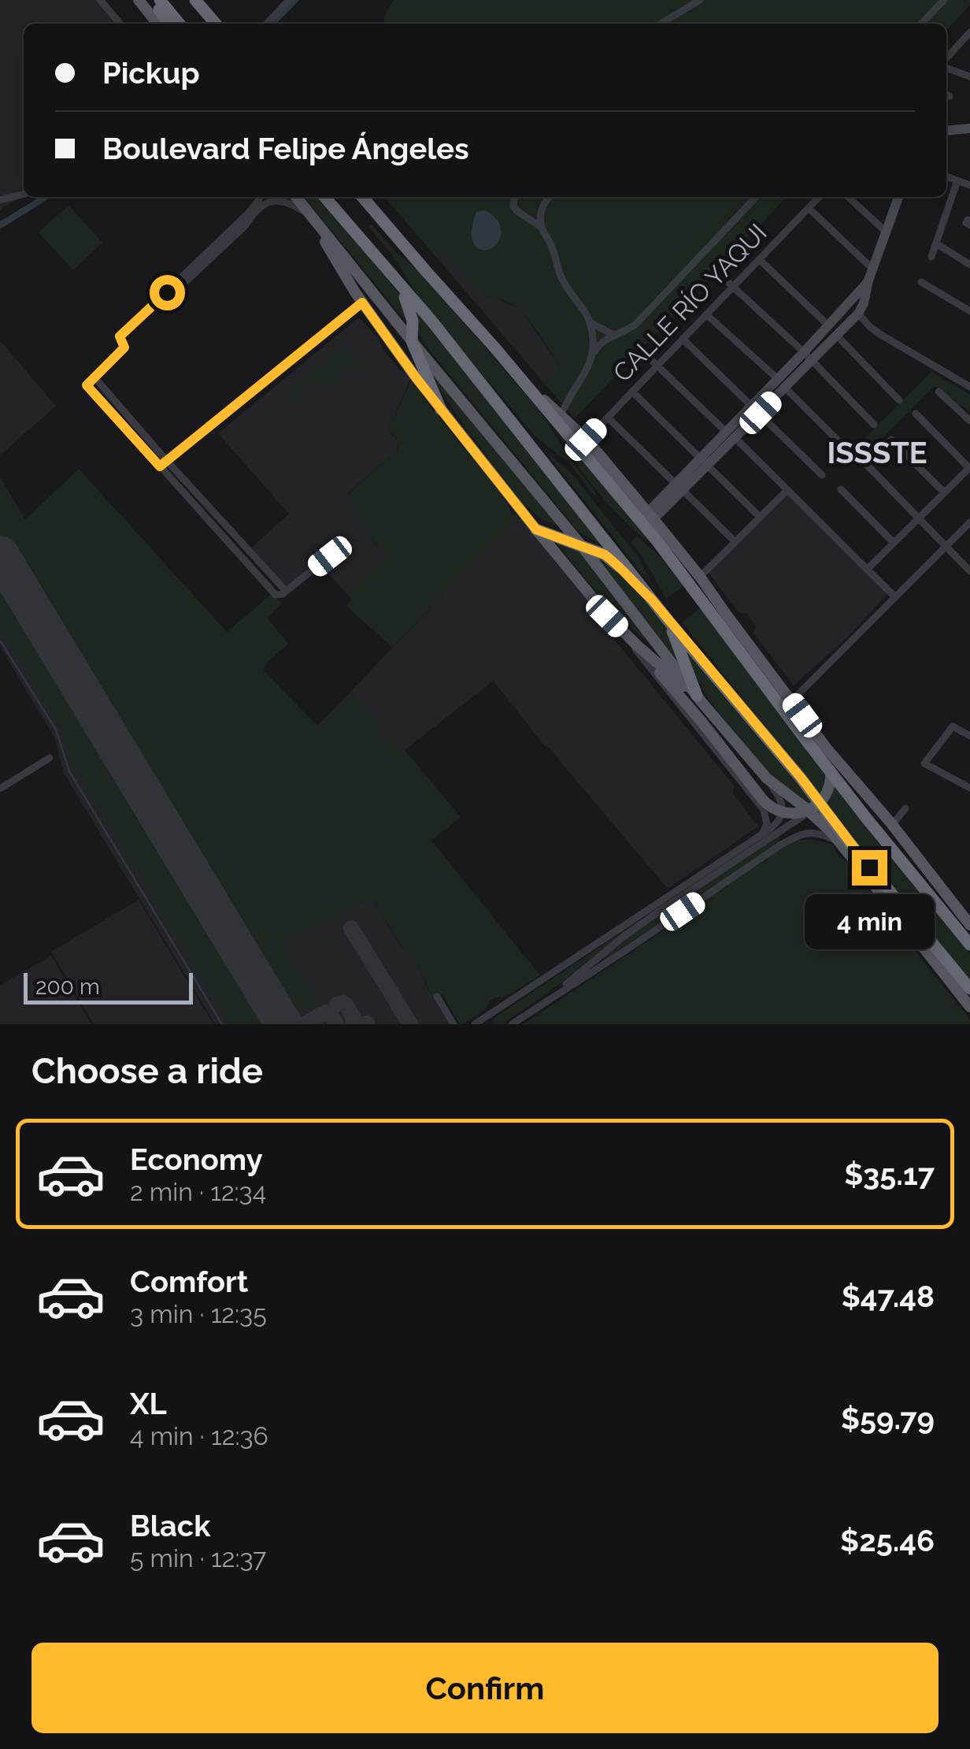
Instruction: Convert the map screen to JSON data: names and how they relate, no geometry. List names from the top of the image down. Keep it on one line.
{"streets":{"street":["CALLE RÍO YAQUI"]},"districts":["ISSSTE"],"scale_bar":"200 m","page":{"banner":["Pickup","Boulevard Felipe Ángeles"],"bubble":"4 min","scale":"200 m","heading":"Choose a ride","list":[{"name":"Economy","note":"2 min · 12:34","value":"$35.17"},{"name":"Comfort","note":"3 min · 12:35","value":"$47.48"},{"name":"XL","note":"4 min · 12:36","value":"$59.79"},{"name":"Black","note":"5 min · 12:37","value":"$25.46"}],"buttons":"Confirm"}}
